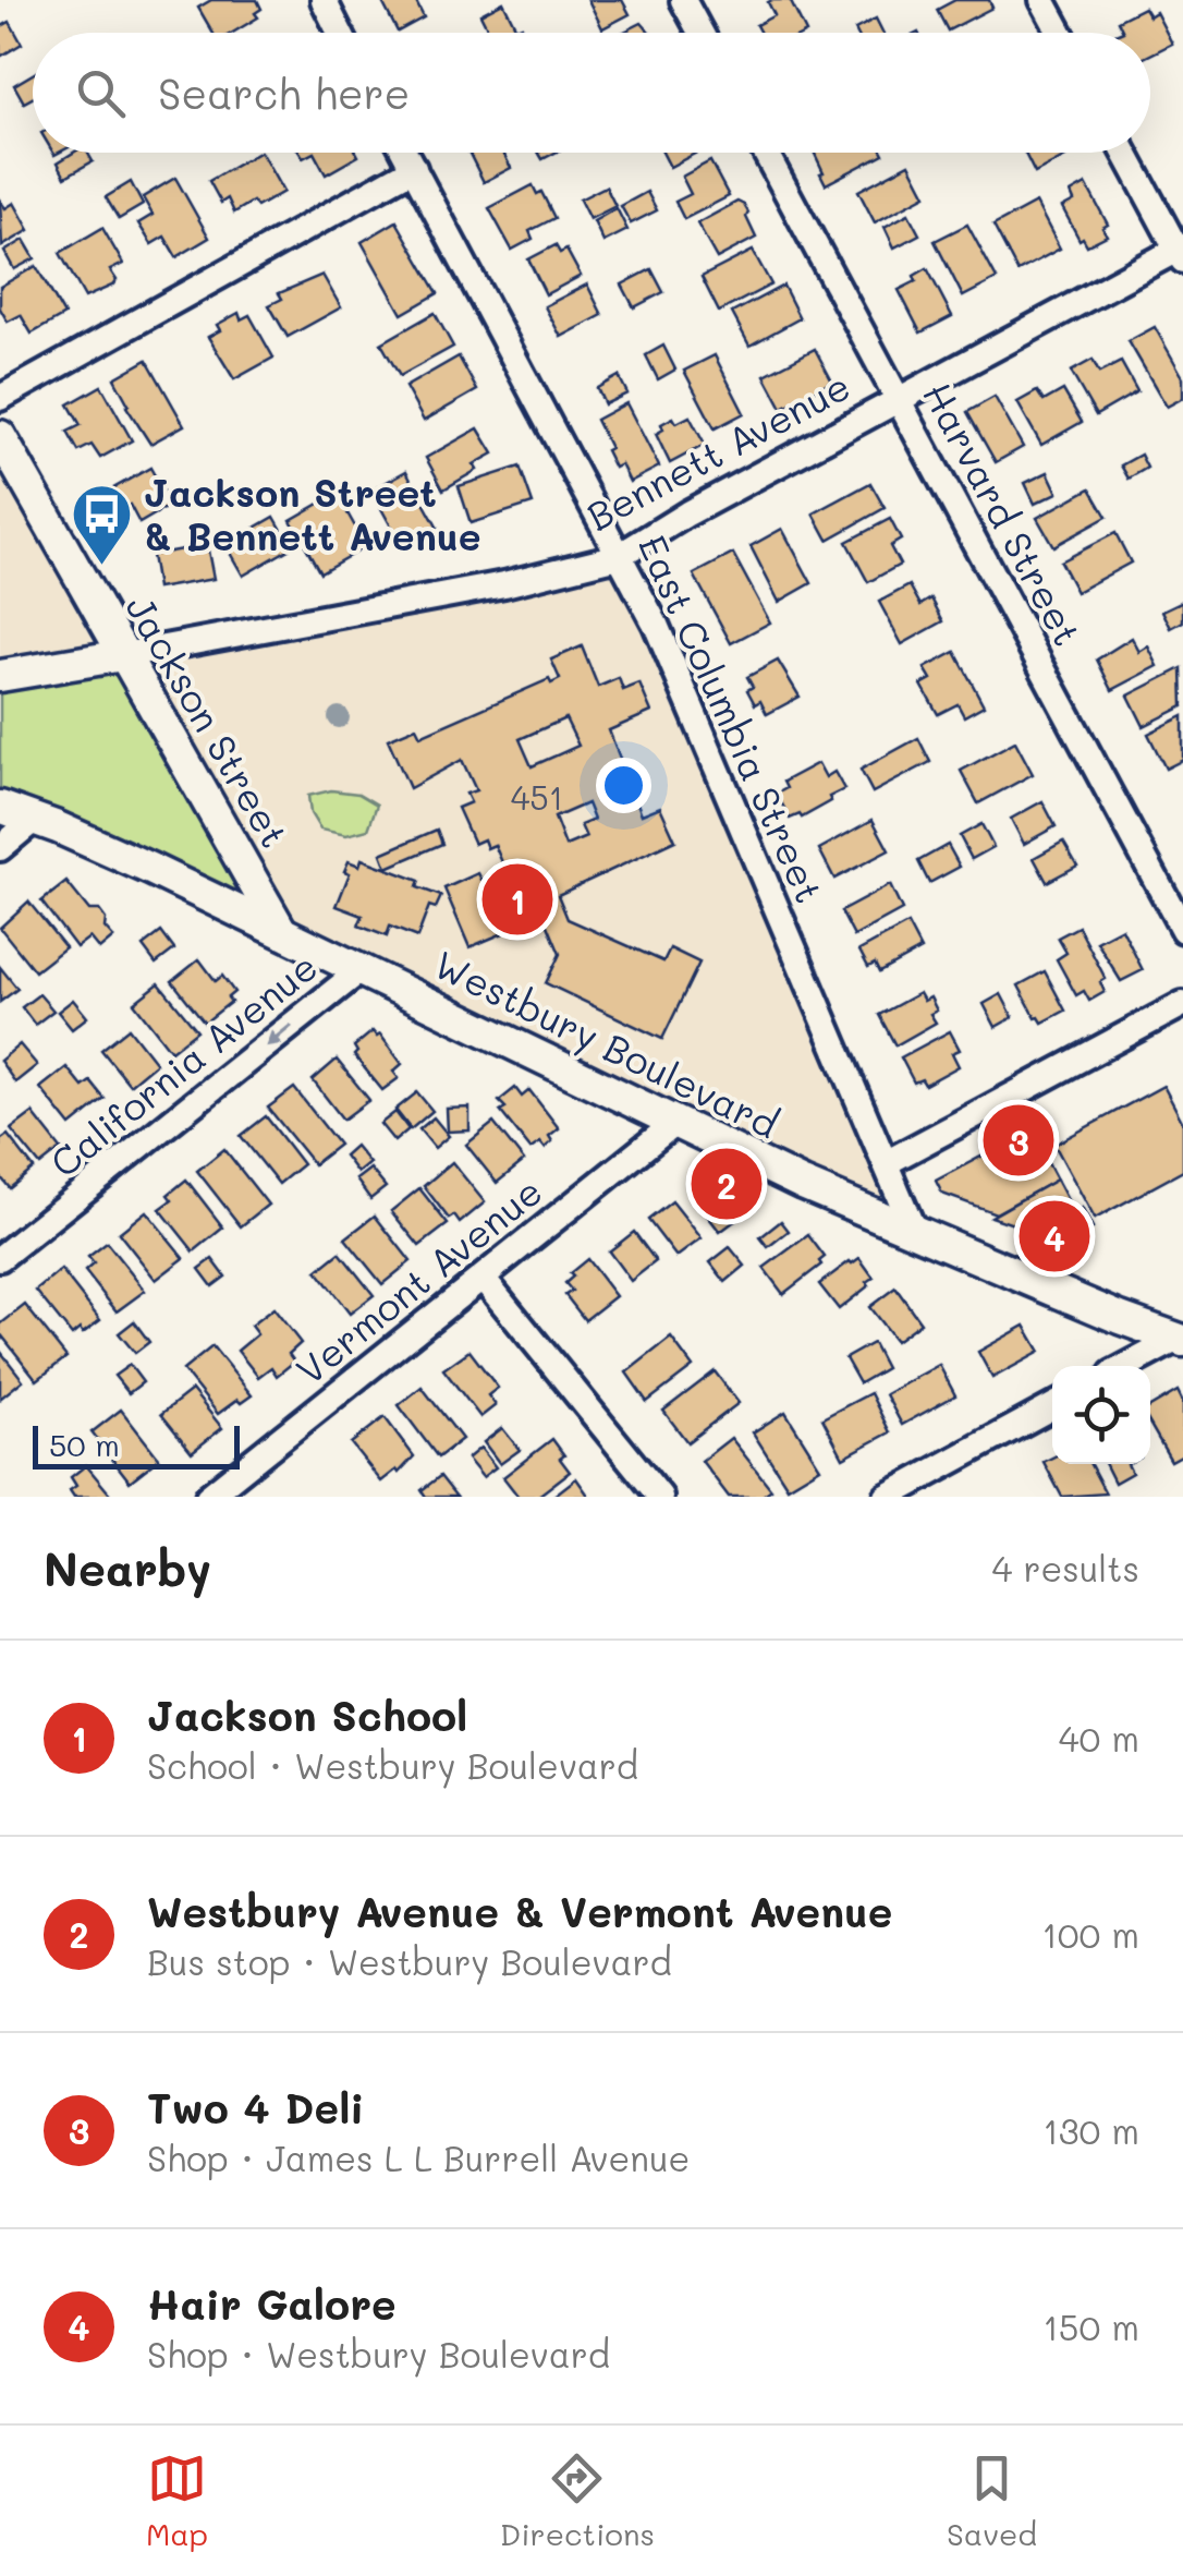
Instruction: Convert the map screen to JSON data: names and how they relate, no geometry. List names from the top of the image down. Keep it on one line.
{"streets":{"street":["Bennett Avenue","Harvard Street","East Columbia Street","Jackson Street","Westbury Boulevard","California Avenue","Vermont Avenue"]},"crossings":[["Bennett Avenue","Harvard Street"],["Bennett Avenue","East Columbia Street"],["Bennett Avenue","Jackson Street"],["East Columbia Street","Westbury Boulevard"],["Jackson Street","Westbury Boulevard"],["Westbury Boulevard","California Avenue"],["Westbury Boulevard","Vermont Avenue"]],"one_way":["California Avenue"],"places":{"bus stop":["Jackson Street & Bennett Avenue"]},"house_numbers":["451"],"scale_bar":"50 m","page":{"search":"Search here","pins":["1","3","2","4"],"scale":"50 m","heading":["Nearby","4 results"],"list":[{"mark":"1","name":"Jackson School","note":"School · Westbury Boulevard","value":"40 m"},{"mark":"2","name":"Westbury Avenue & Vermont Avenue","note":"Bus stop · Westbury Boulevard","value":"100 m"},{"mark":"3","name":"Two 4 Deli","note":"Shop · James L L Burrell Avenue","value":"130 m"},{"mark":"4","name":"Hair Galore","note":"Shop · Westbury Boulevard","value":"150 m"}],"nav":["Map","Directions","Saved"]}}
